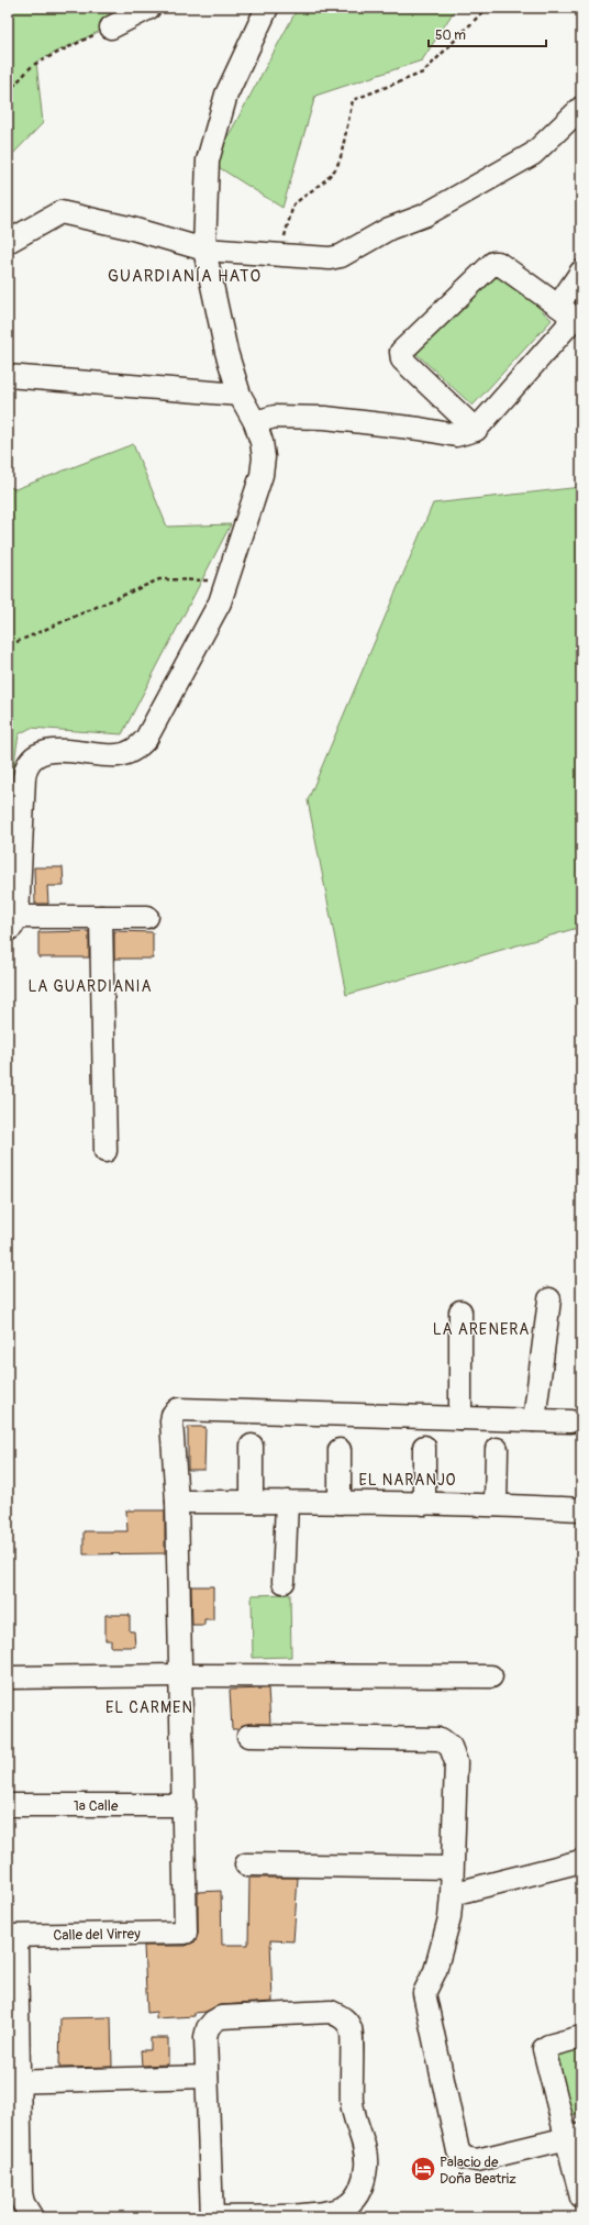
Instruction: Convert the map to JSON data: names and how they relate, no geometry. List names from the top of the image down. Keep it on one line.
{"streets":{"street":["1a Calle","Calle del Virrey"]},"crossings":[["1a Calle","Calle del Virrey"]],"districts":["GUARDIANÍA HATO","LA GUARDIANIA","LA ARENERA","EL NARANJO","EL CARMEN"],"places":{"hotel":["Palacio de Doña Beatriz"]},"scale_bar":"50 m"}
